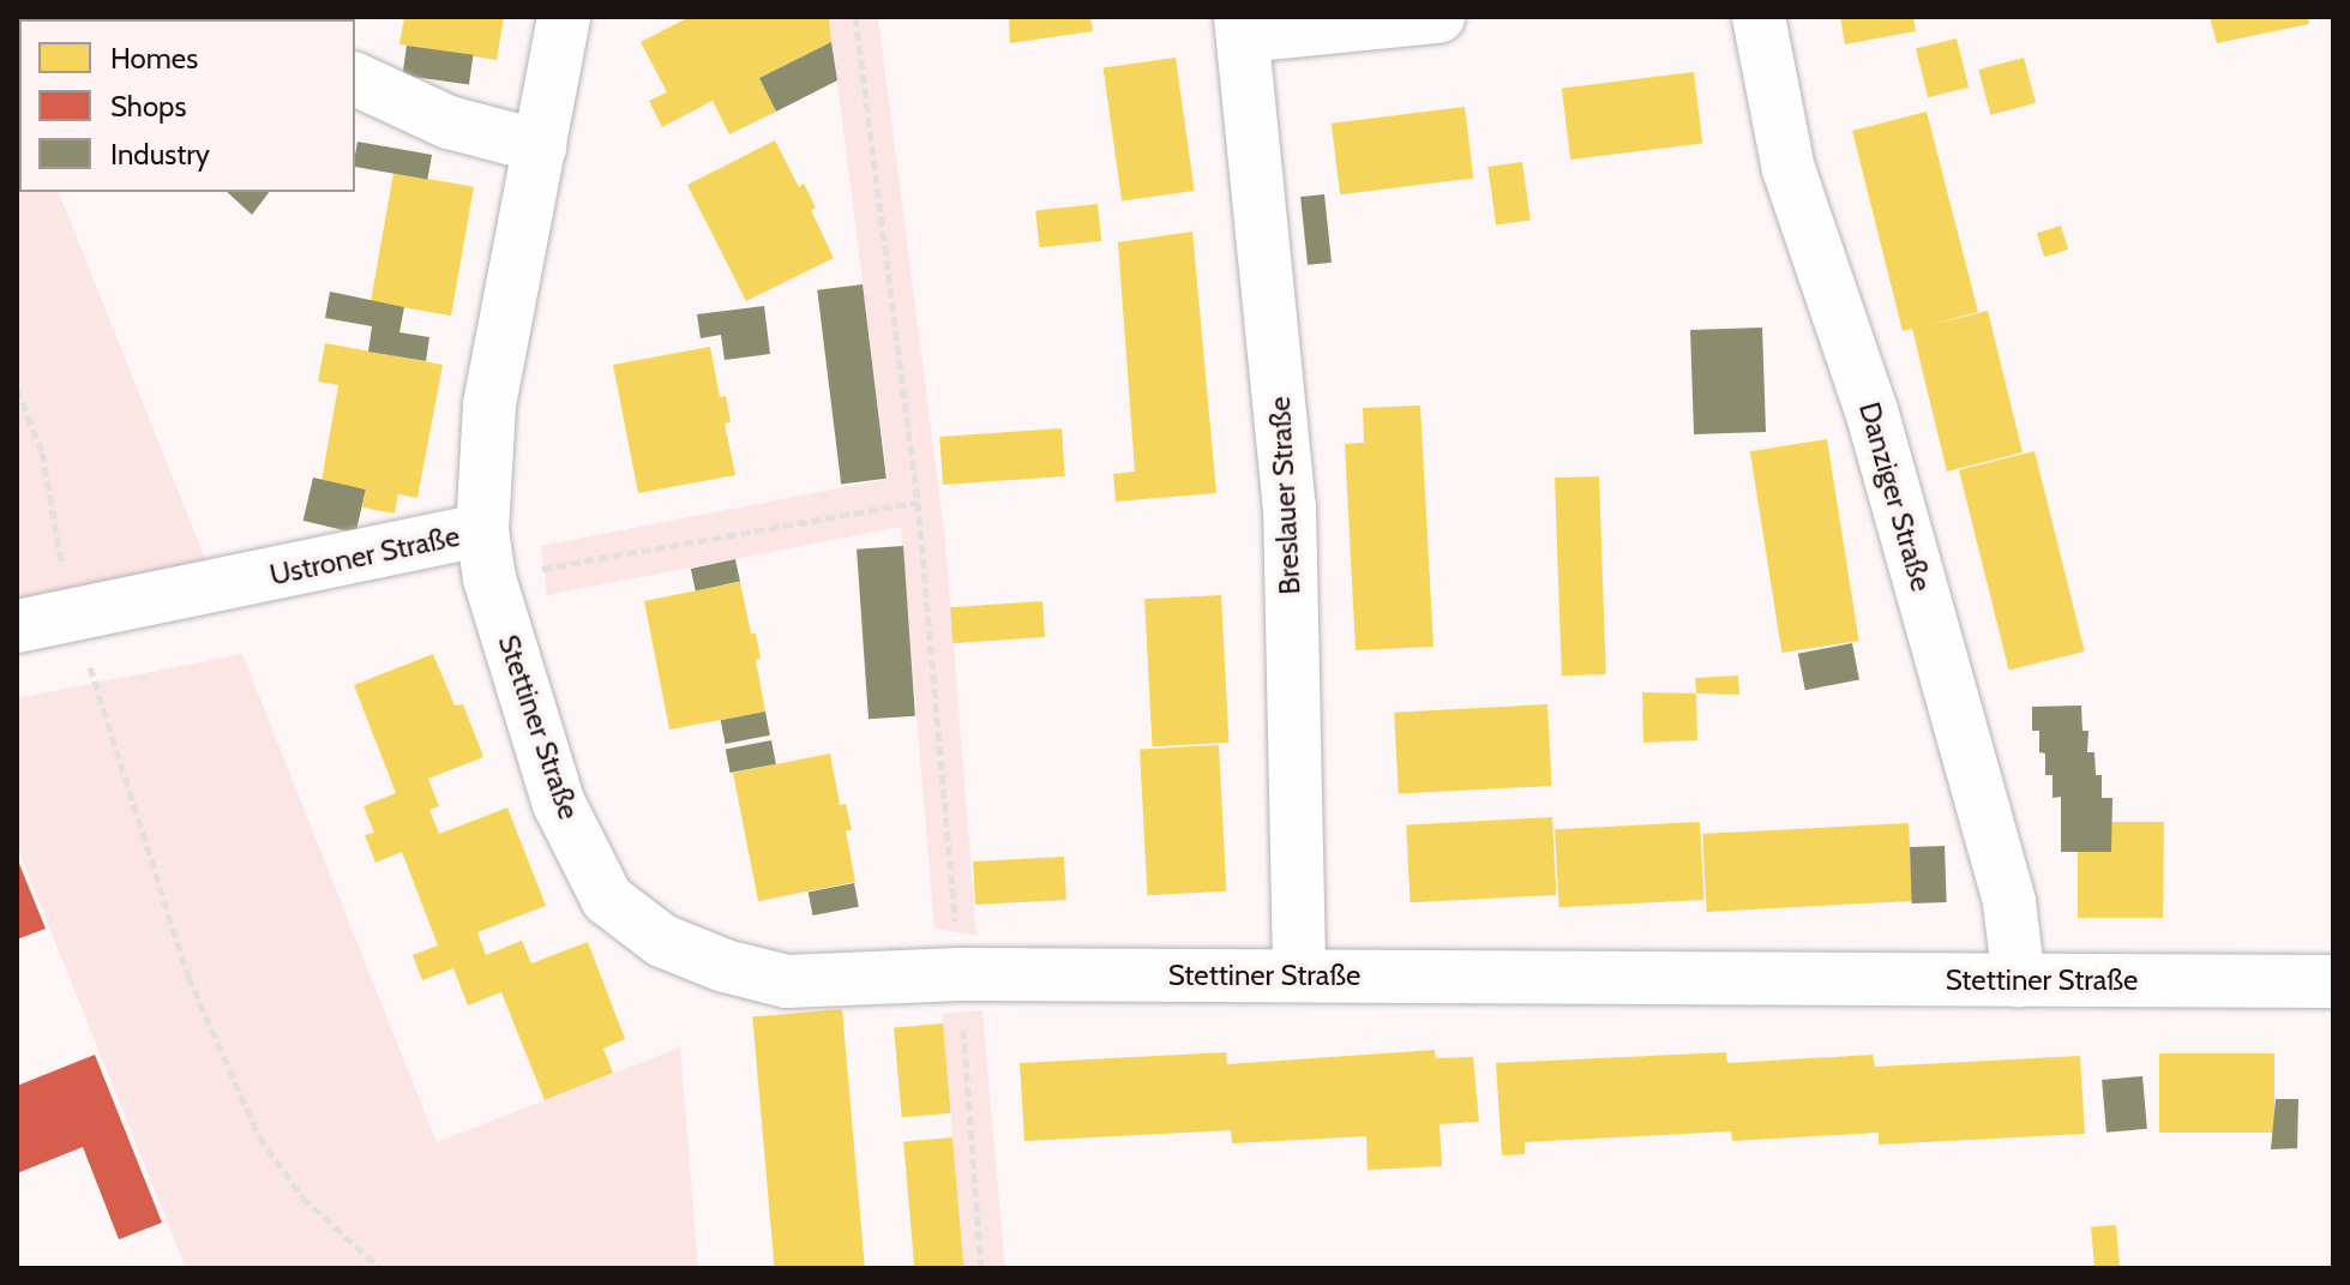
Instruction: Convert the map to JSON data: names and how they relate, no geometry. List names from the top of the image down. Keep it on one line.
{"streets":{"street":["Breslauer Straße","Danziger Straße","Ustroner Straße","Stettiner Straße"]},"crossings":[["Breslauer Straße","Stettiner Straße"],["Danziger Straße","Stettiner Straße"],["Ustroner Straße","Stettiner Straße"]],"legend":["Homes","Shops","Industry"]}
